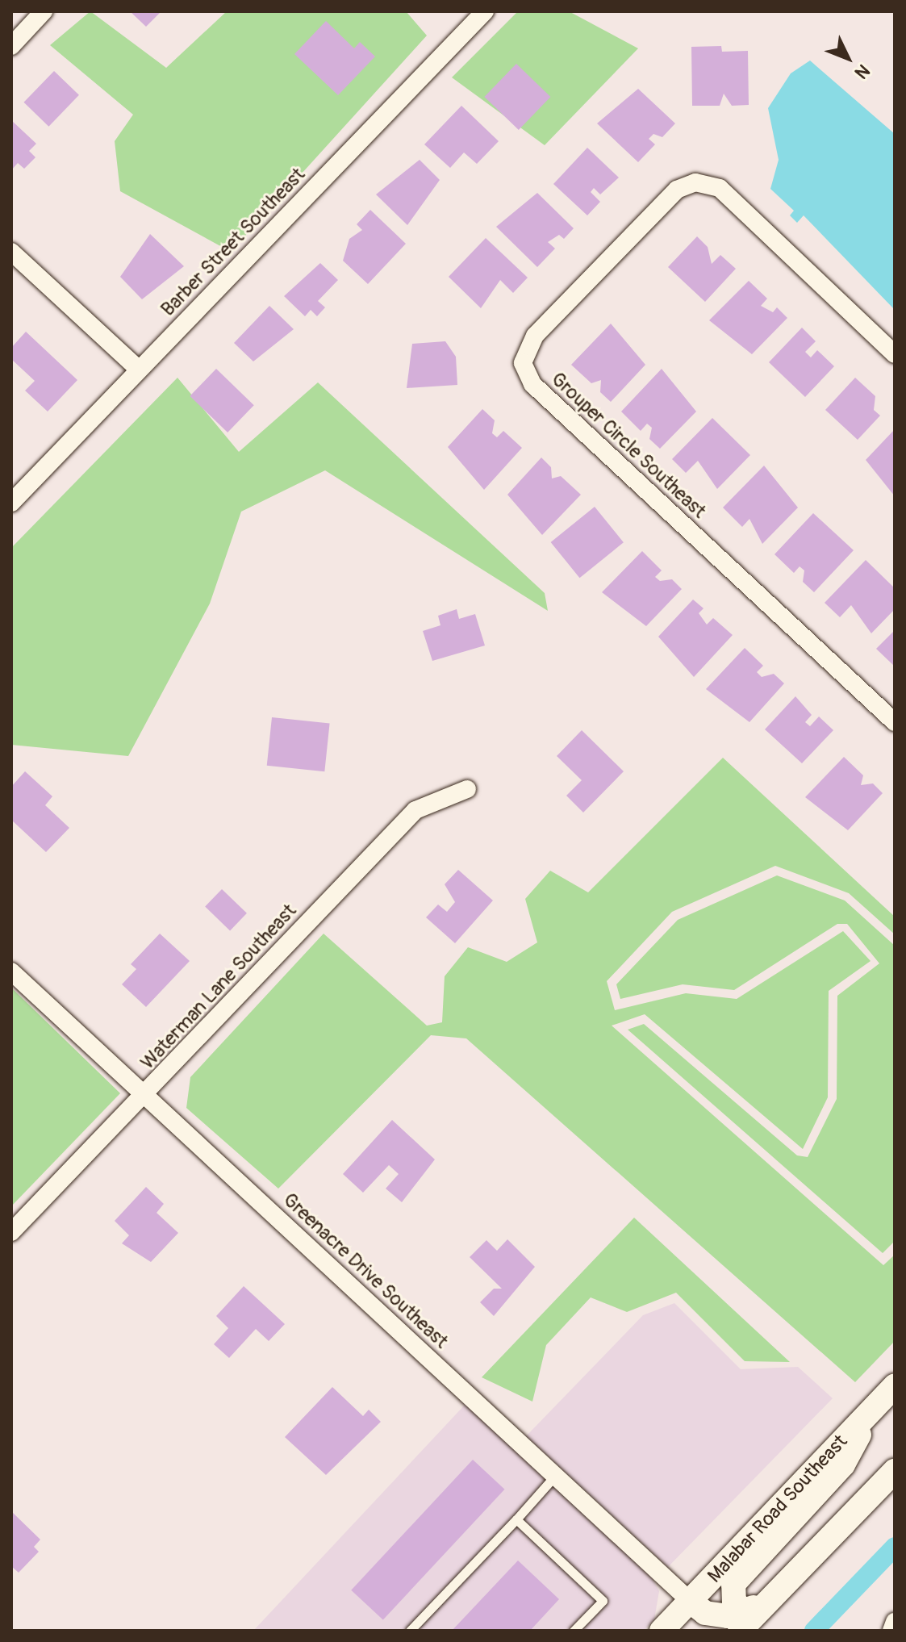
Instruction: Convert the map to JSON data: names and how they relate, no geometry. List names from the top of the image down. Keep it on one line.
{"streets":{"main road":["Malabar Road Southeast"],"street":["Barber Street Southeast","Grouper Circle Southeast","Waterman Lane Southeast","Greenacre Drive Southeast"]},"crossings":[["Waterman Lane Southeast","Greenacre Drive Southeast"],["Greenacre Drive Southeast","Malabar Road Southeast"]],"north":"bottom right"}
